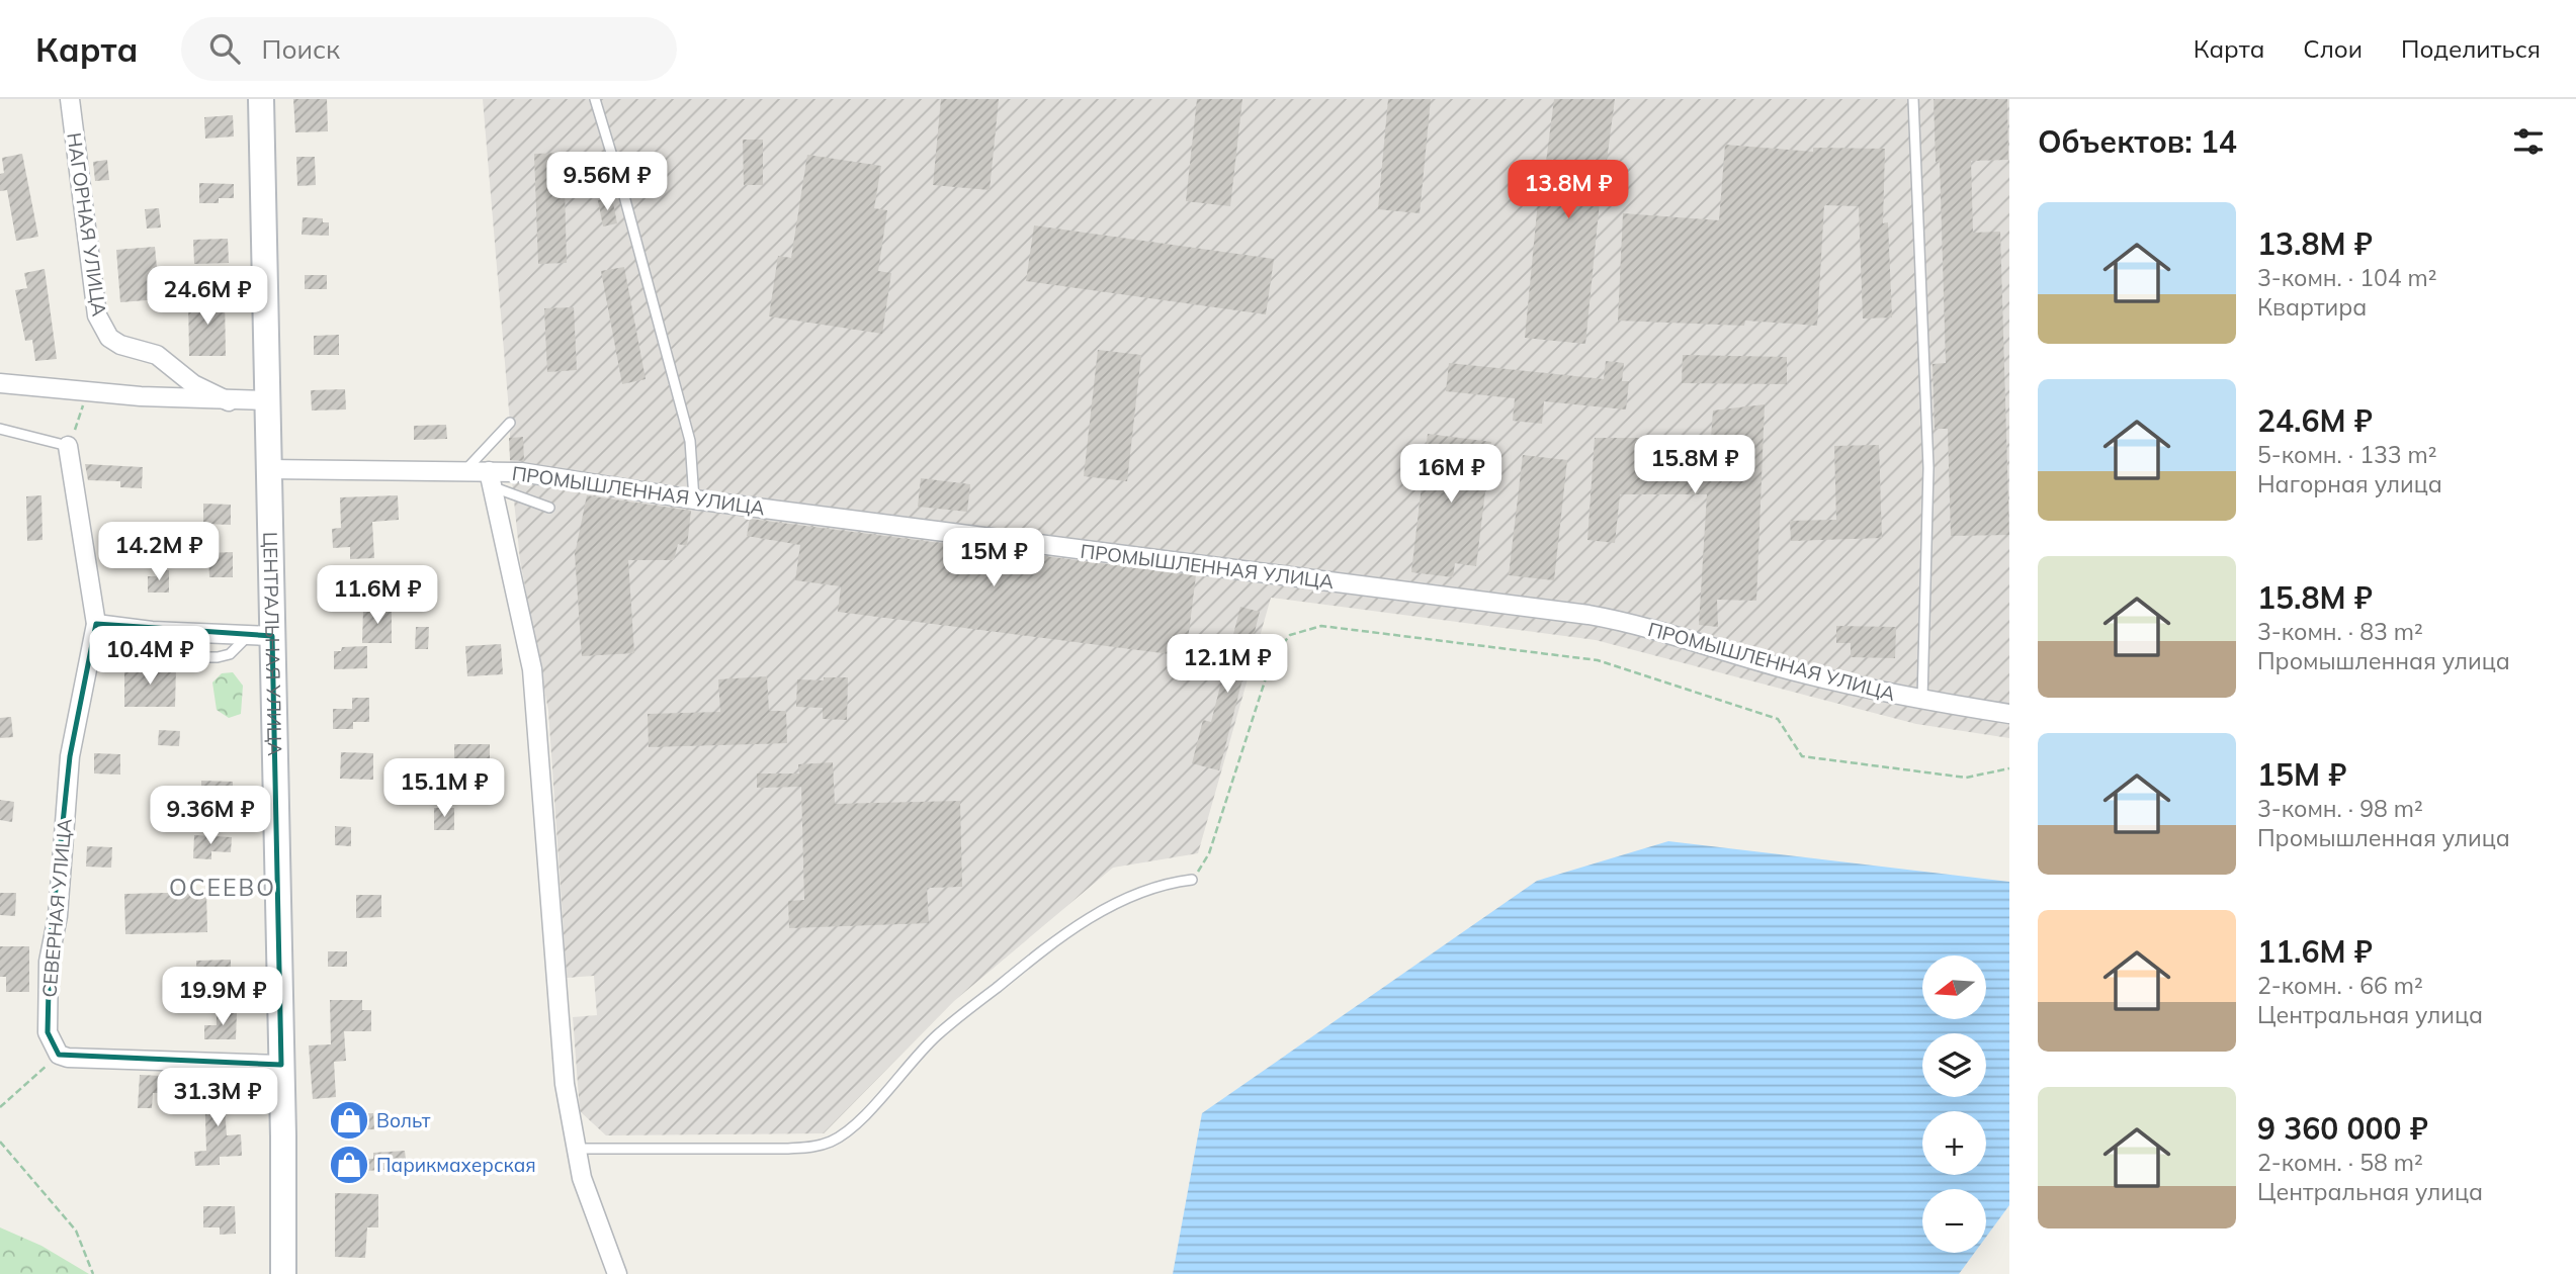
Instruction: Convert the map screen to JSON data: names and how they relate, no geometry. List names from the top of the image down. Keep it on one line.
{"streets":{"main road":["ЦЕНТРАЛЬНАЯ УЛИЦА"],"street":["НАГОРНАЯ УЛИЦА","ПРОМЫШЛЕННАЯ УЛИЦА","СЕВЕРНАЯ УЛИЦА"]},"crossings":[["ПРОМЫШЛЕННАЯ УЛИЦА","ЦЕНТРАЛЬНАЯ УЛИЦА"]],"districts":["ОСЕЕВО"],"places":{"shop":["Вольт","Парикмахерская"]},"north":"left","page":{"header":"Карта","search":"Поиск","nav":["Карта","Слои","Поделиться"],"heading":"Объектов: 14","price":["9.56M ₽","13.8M ₽","24.6M ₽","15.8M ₽","16M ₽","14.2M ₽","15M ₽","11.6M ₽","10.4M ₽","12.1M ₽","15.1M ₽","9.36M ₽","19.9M ₽","31.3M ₽"],"list":[{"name":"13.8M ₽","note":"3-комн. · 104 m² · Квартира"},{"name":"24.6M ₽","note":"5-комн. · 133 m² · Нагорная улица"},{"name":"15.8M ₽","note":"3-комн. · 83 m² · Промышленная улица"},{"name":"15M ₽","note":"3-комн. · 98 m² · Промышленная улица"},{"name":"11.6M ₽","note":"2-комн. · 66 m² · Центральная улица"},{"name":"9 360 000 ₽","note":"2-комн. · 58 m² · Центральная улица"}],"map_buttons":["+","−"]}}
